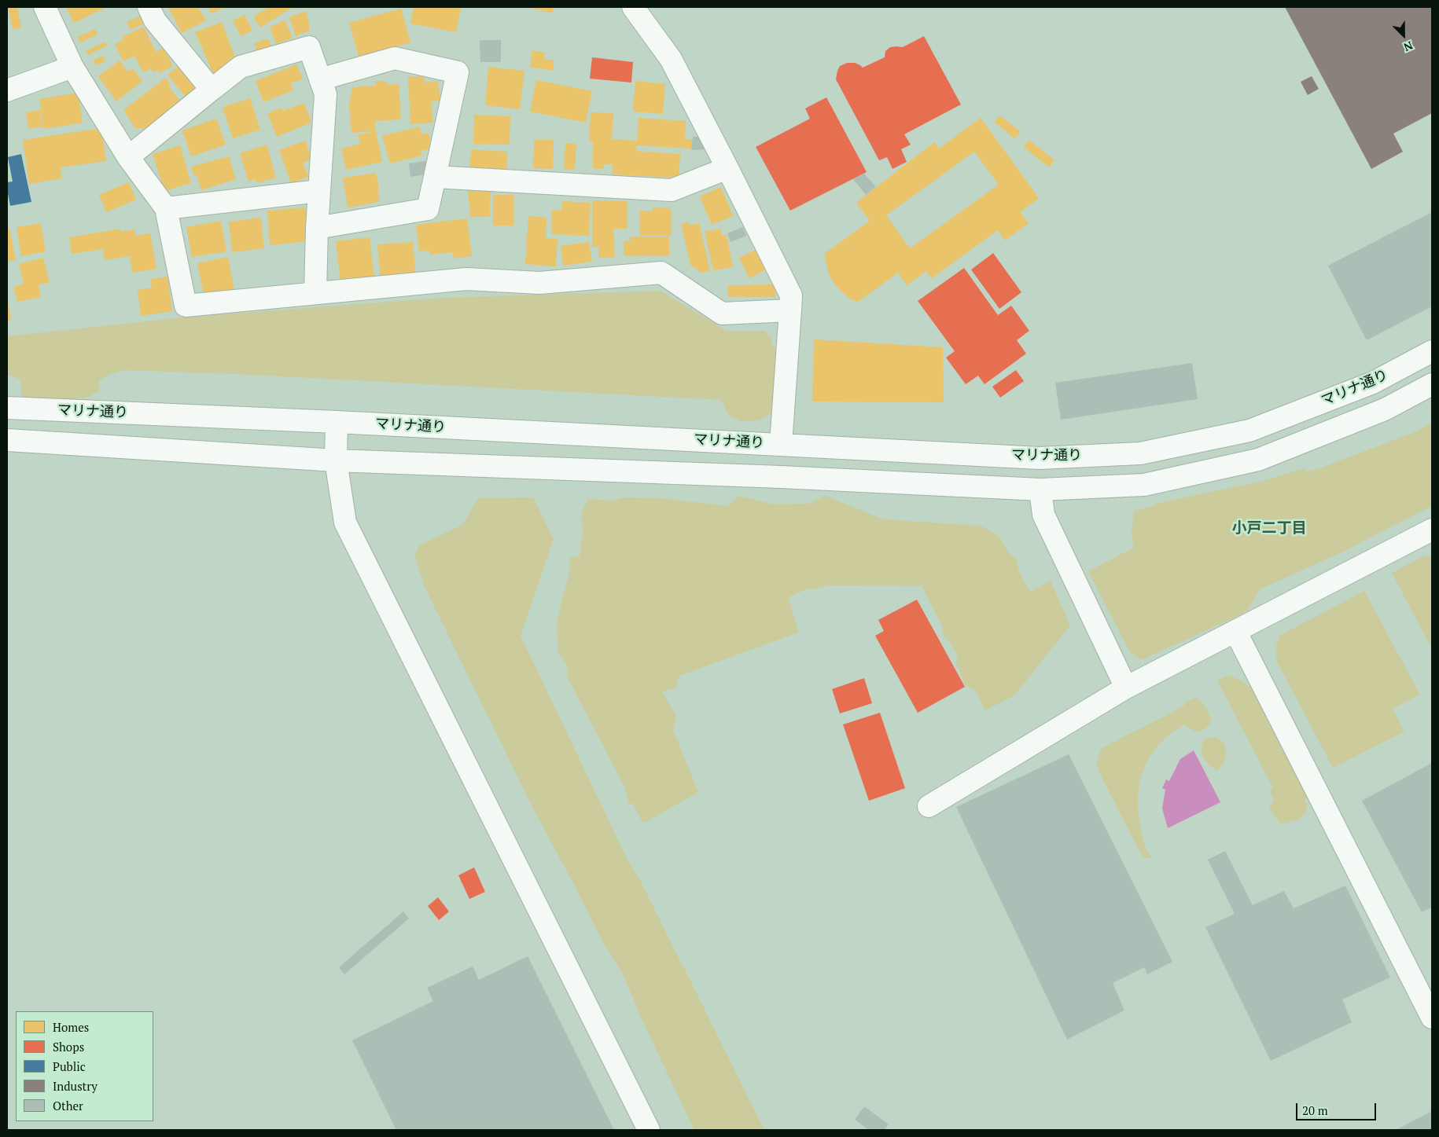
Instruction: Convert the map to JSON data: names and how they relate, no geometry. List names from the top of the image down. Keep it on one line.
{"streets":{"street":["マリナ通り"]},"districts":["小戸二丁目"],"legend":["Homes","Shops","Public","Industry","Other"],"scale_bar":"20 m","north":"bottom right"}
